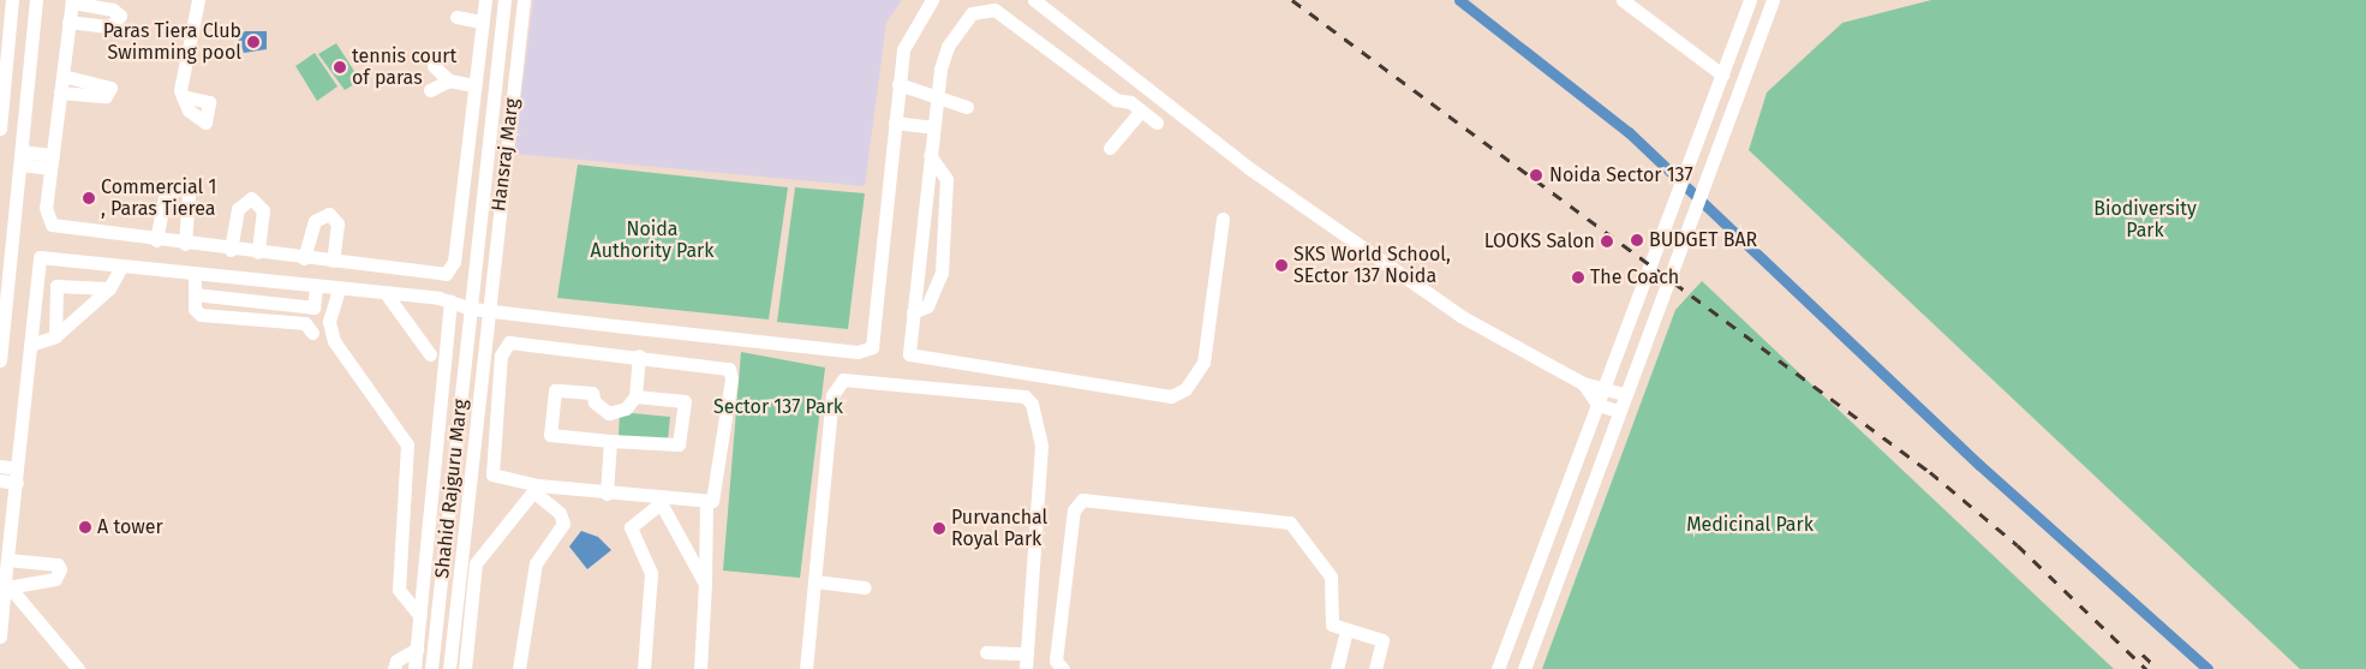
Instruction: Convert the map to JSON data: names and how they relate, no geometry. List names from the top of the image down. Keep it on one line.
{"streets":{"street":["Hansraj Marg","Shahid Rajguru Marg"]},"crossings":[["Hansraj Marg","Shahid Rajguru Marg"]],"parks":["Biodiversity Park","Noida Authority Park","Sector 137 Park","Medicinal Park"],"places":["Paras Tiera Club Swimming pool","tennis court of paras","Noida Sector 137","Commercial 1 , Paras Tierea","BUDGET BAR","LOOKS Salon","SKS World School, SEctor 137 Noida","The Coach","A tower","Purvanchal Royal Park"]}
